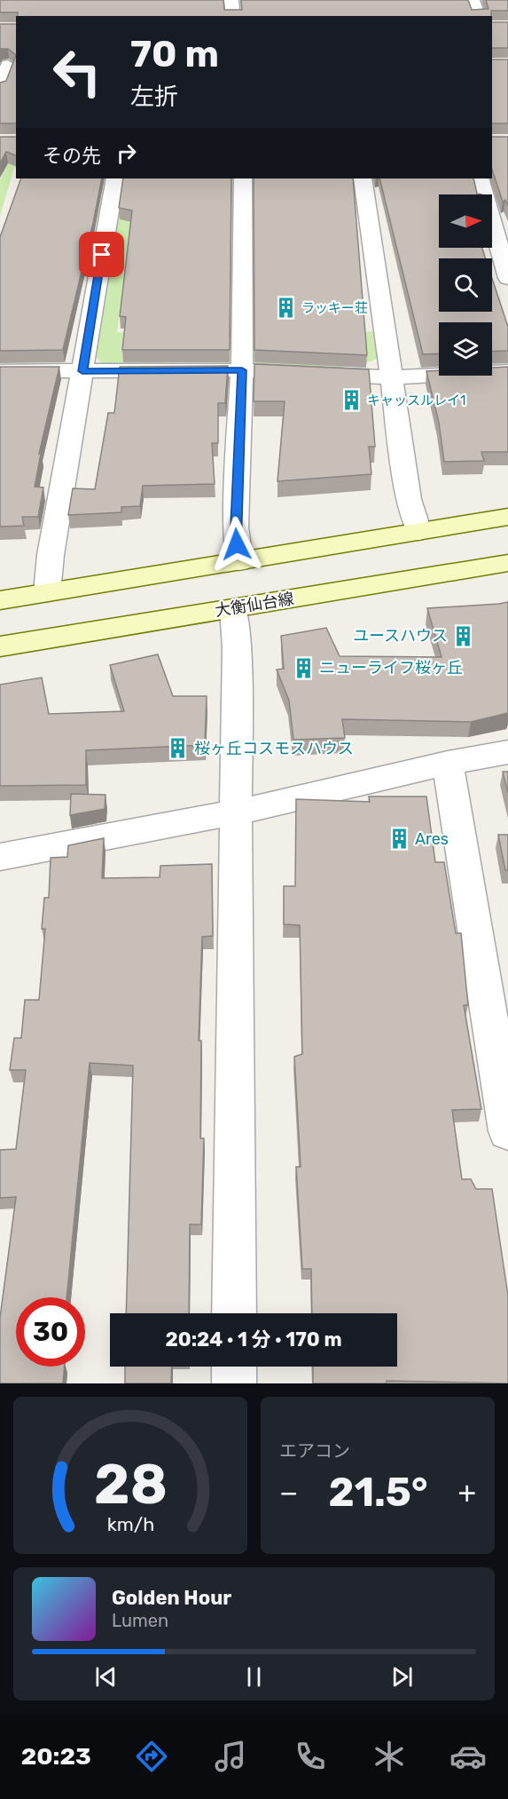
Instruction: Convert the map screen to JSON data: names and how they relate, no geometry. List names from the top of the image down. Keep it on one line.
{"streets":{"main road":["大衡仙台線"]},"places":{"building":["ラッキー荘","キャッスルレイ1","ユースハウス","ニューライフ桜ヶ丘","桜ヶ丘コスモスハウス","Ares"]},"north":"right","page":{"turn":["70 m","左折"],"then":"その先","limit":"30","trip":"20:24 · 1 分 · 170 m","tile":"エアコン","heat":["−","21.5°","+"],"song":["Golden Hour","Lumen"],"tabs":"20:23","gauge":["28","km/h"]}}
